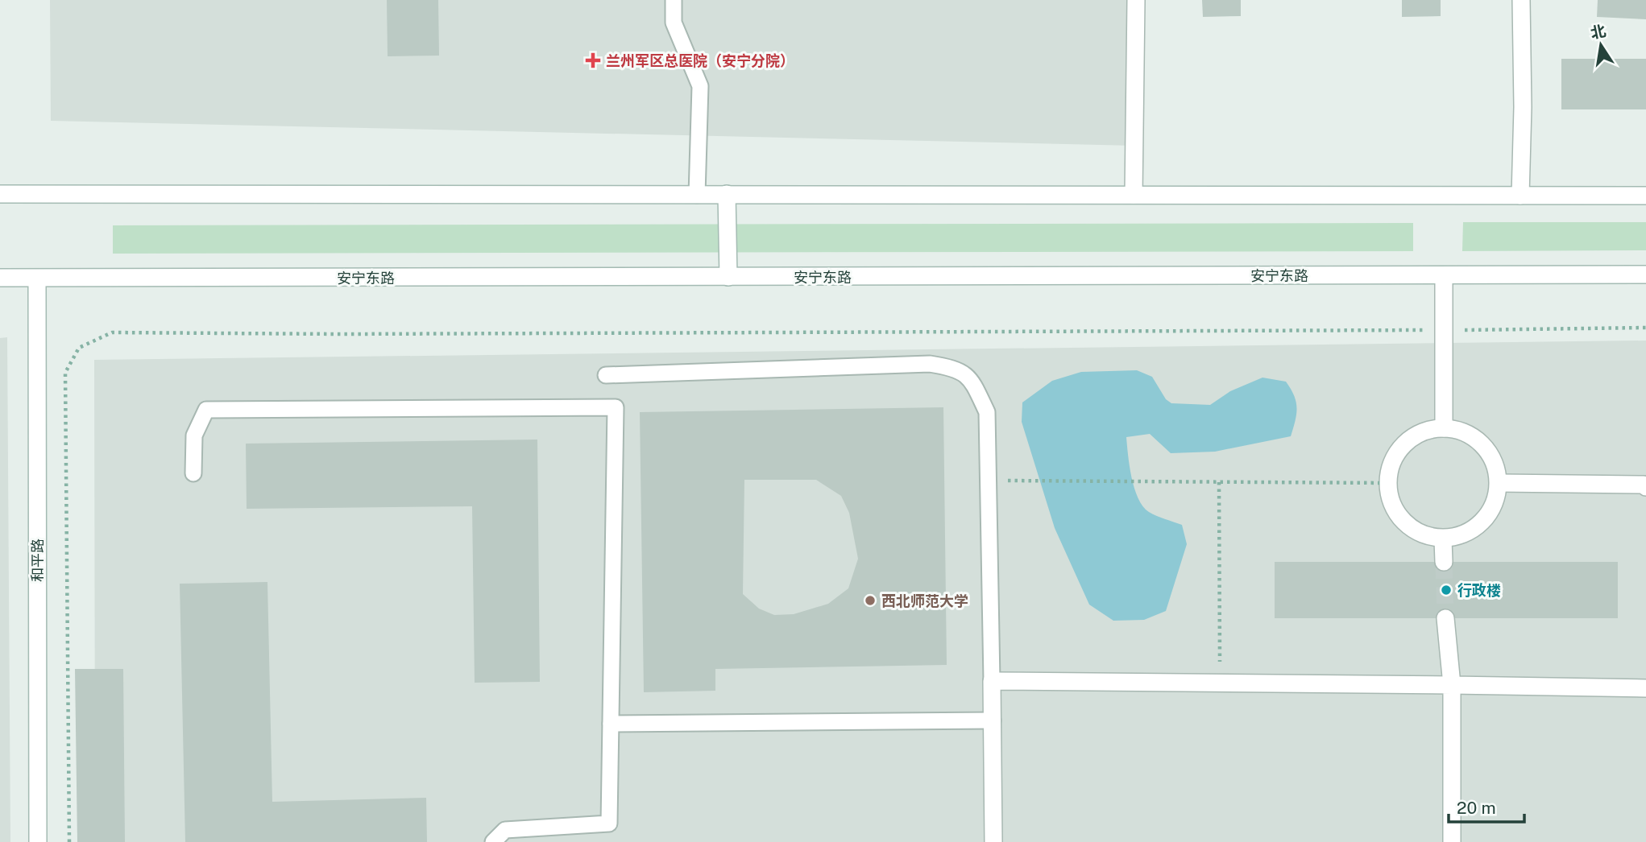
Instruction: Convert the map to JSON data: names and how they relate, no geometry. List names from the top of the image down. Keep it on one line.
{"streets":{"main road":["安宁东路","和平路"]},"crossings":[["安宁东路","和平路"]],"places":{"health":["兰州军区总医院（安宁分院）"],"other":["行政楼","西北师范大学"]},"scale_bar":"20 m","north":"top"}
